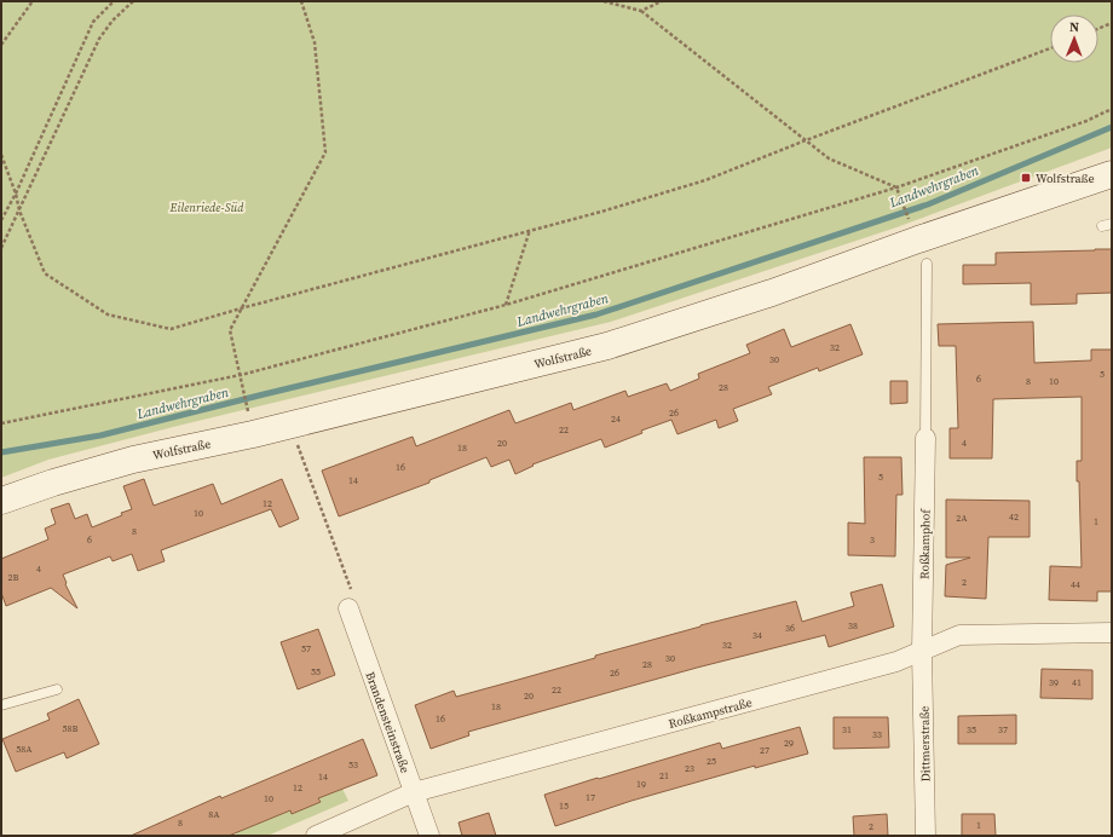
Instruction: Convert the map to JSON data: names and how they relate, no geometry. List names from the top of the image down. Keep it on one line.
{"streets":{"street":["Wolfstraße","Roßkamphof","Roßkampstraße","Brandensteinstraße","Dittmerstraße"]},"crossings":[["Roßkamphof","Roßkampstraße"],["Roßkamphof","Dittmerstraße"],["Roßkampstraße","Brandensteinstraße"],["Roßkampstraße","Dittmerstraße"]],"water":["Landwehrgraben"],"parks":["Eilenriede-Süd"],"places":{"transit":["Wolfstraße"]},"house_numbers":["32","30","5","6","8","10","28","26","24","22","20","4","18","16","5","14","12","10","42","2A","1","8","6","3","4","2B","2","44","38","36","34","32","57","30","28","55","26","39","41","22","20","18","16","58B","31","35","37","33","29","58A","27","25","53","23","21","14","19","12","17","10","15","8A","8","1","2"],"north":"top"}
